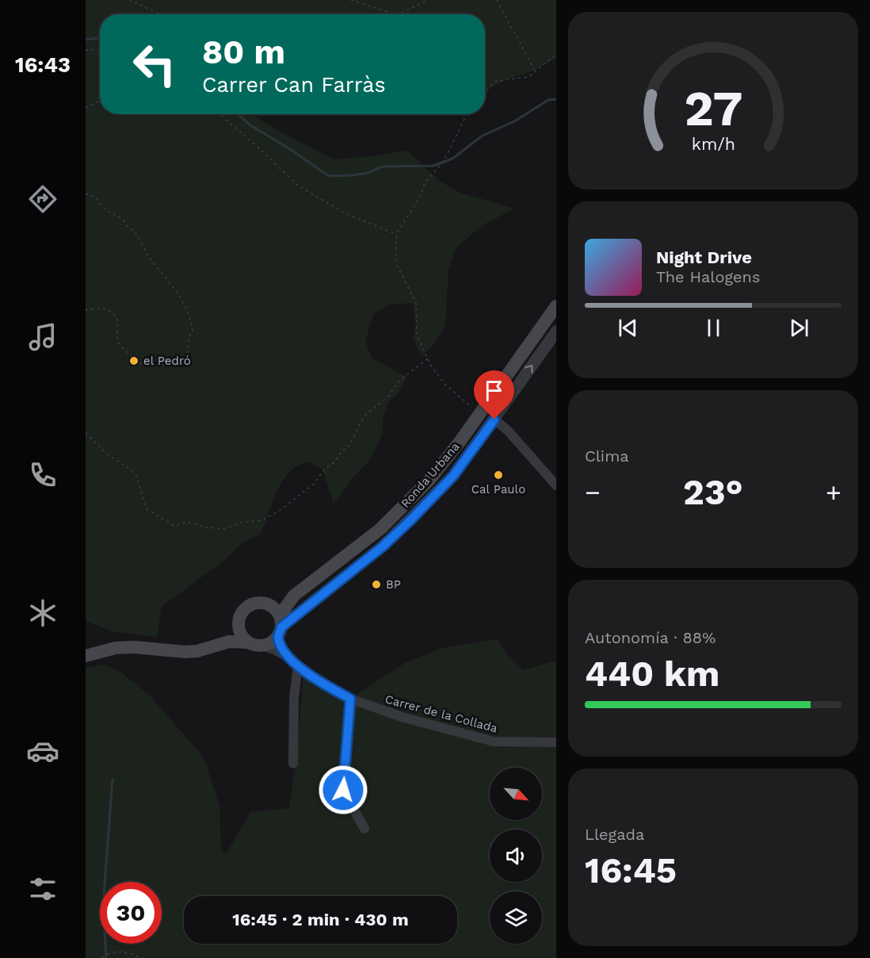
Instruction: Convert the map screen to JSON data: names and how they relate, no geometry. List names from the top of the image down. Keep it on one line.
{"streets":{"main road":["Ronda Urbana"],"street":["Carrer de la Collada"]},"places":["el Pedró","Cal Paulo","BP"],"north":"bottom right","page":{"tabs":"16:43","turn":["80 m","Carrer Can Farràs"],"song":["Night Drive","The Halogens"],"tile":["Clima",["Autonomía · 88%","440 km"],["Llegada","16:45"]],"heat":["−","23°","+"],"limit":"30","trip":"16:45 · 2 min · 430 m","gauge":["27","km/h"]}}
